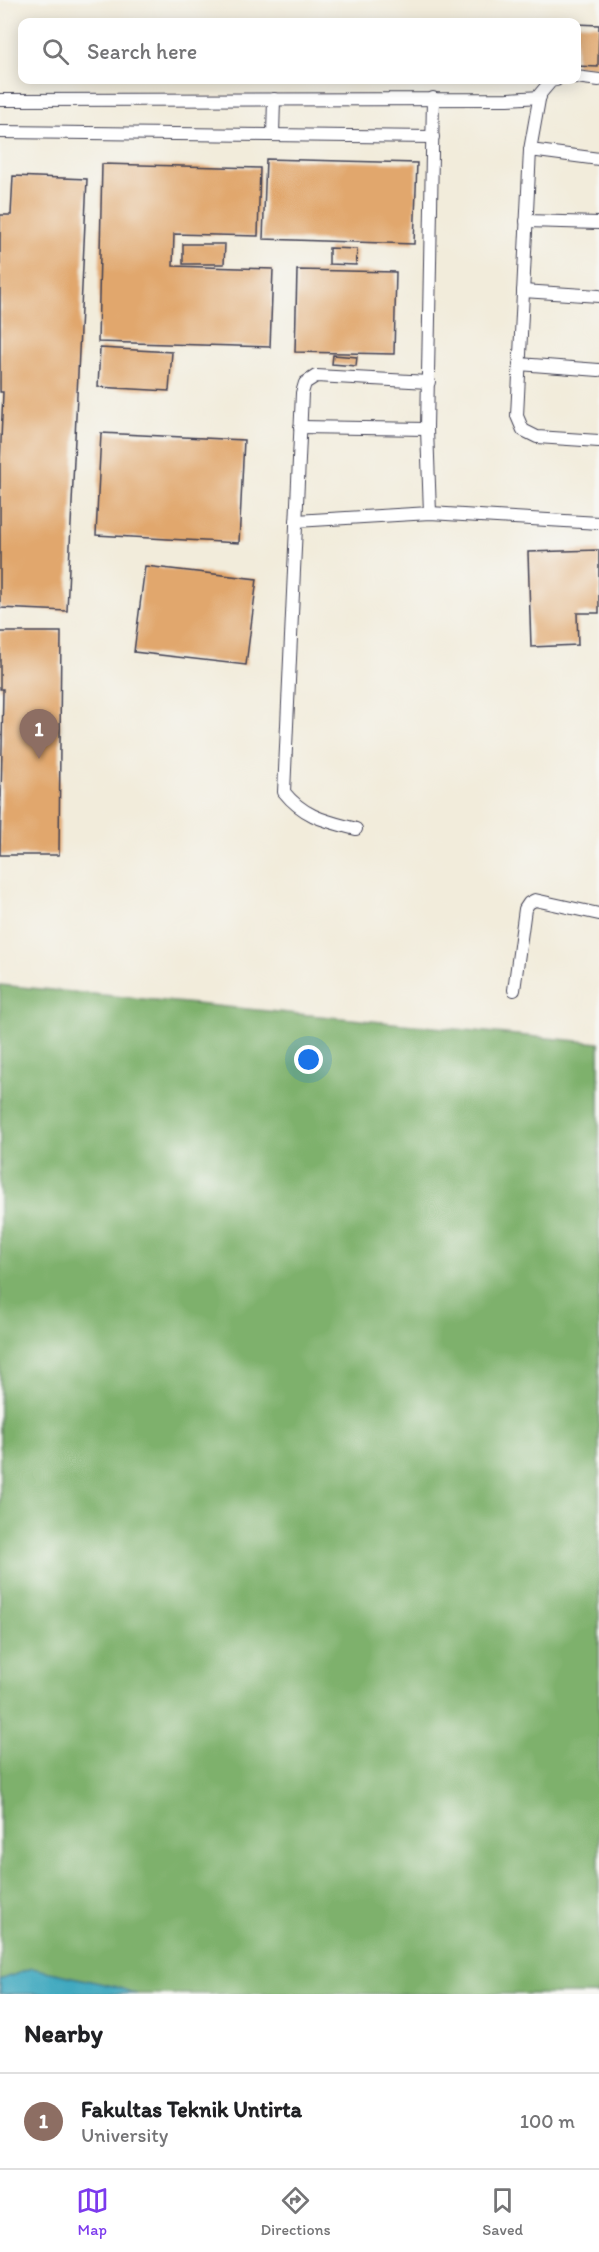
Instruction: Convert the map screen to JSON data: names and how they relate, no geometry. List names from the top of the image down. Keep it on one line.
{"page":{"search":"Search here","pins":"1","heading":"Nearby","list":[{"mark":"1","name":"Fakultas Teknik Untirta","note":"University","value":"100 m"}],"nav":["Map","Directions","Saved"]}}
